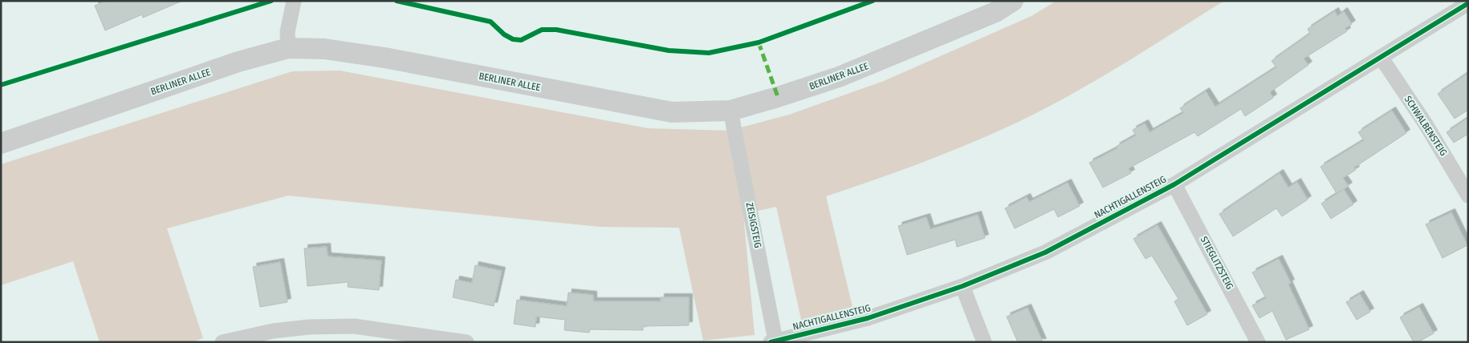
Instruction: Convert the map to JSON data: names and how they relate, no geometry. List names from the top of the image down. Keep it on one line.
{"streets":{"main road":["BERLINER ALLEE"],"street":["SCHWALBENSTEIG","NACHTIGALLENSTEIG","ZEISIGSTEIG","STIEGLITZSTEIG"]},"crossings":[["BERLINER ALLEE","ZEISIGSTEIG"],["SCHWALBENSTEIG","NACHTIGALLENSTEIG"],["NACHTIGALLENSTEIG","ZEISIGSTEIG"],["NACHTIGALLENSTEIG","STIEGLITZSTEIG"]]}
